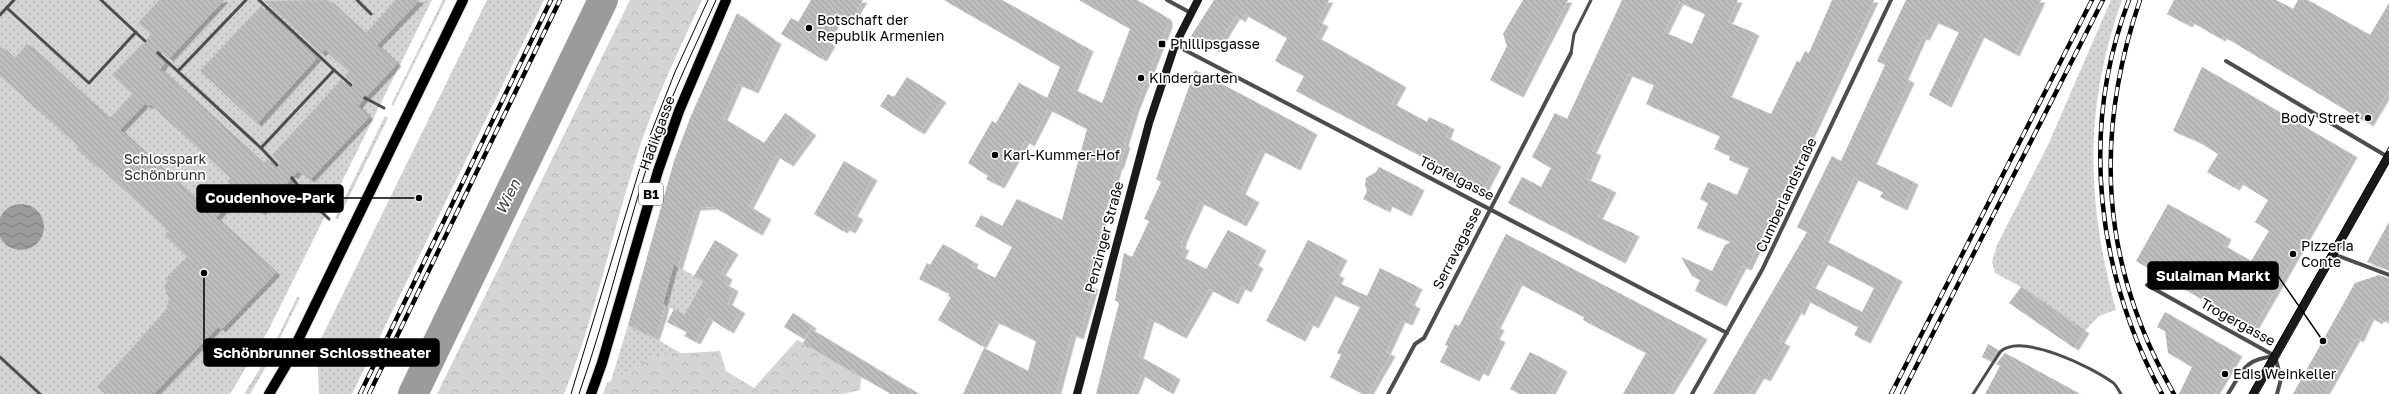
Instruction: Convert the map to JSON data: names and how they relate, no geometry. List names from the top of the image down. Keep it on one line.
{"streets":{"main road":["Hadikgasse","B1"],"street":["Töpfelgasse","Cumberlandstraße","Penzinger Straße","Serravagasse","Trogergasse"]},"crossings":[["Töpfelgasse","Cumberlandstraße"],["Töpfelgasse","Penzinger Straße"],["Töpfelgasse","Serravagasse"]],"water":["Wien"],"parks":["Schlosspark Schönbrunn"],"places":{"other":["Botschaft der Republik Armenien","Kindergarten","Body Street","Karl-Kummer-Hof","Coudenhove-Park","Pizzeria Conte","Schönbrunner Schlosstheater","Sulaiman Markt","Edis Weinkeller"],"transit":["Phillipsgasse"]}}
